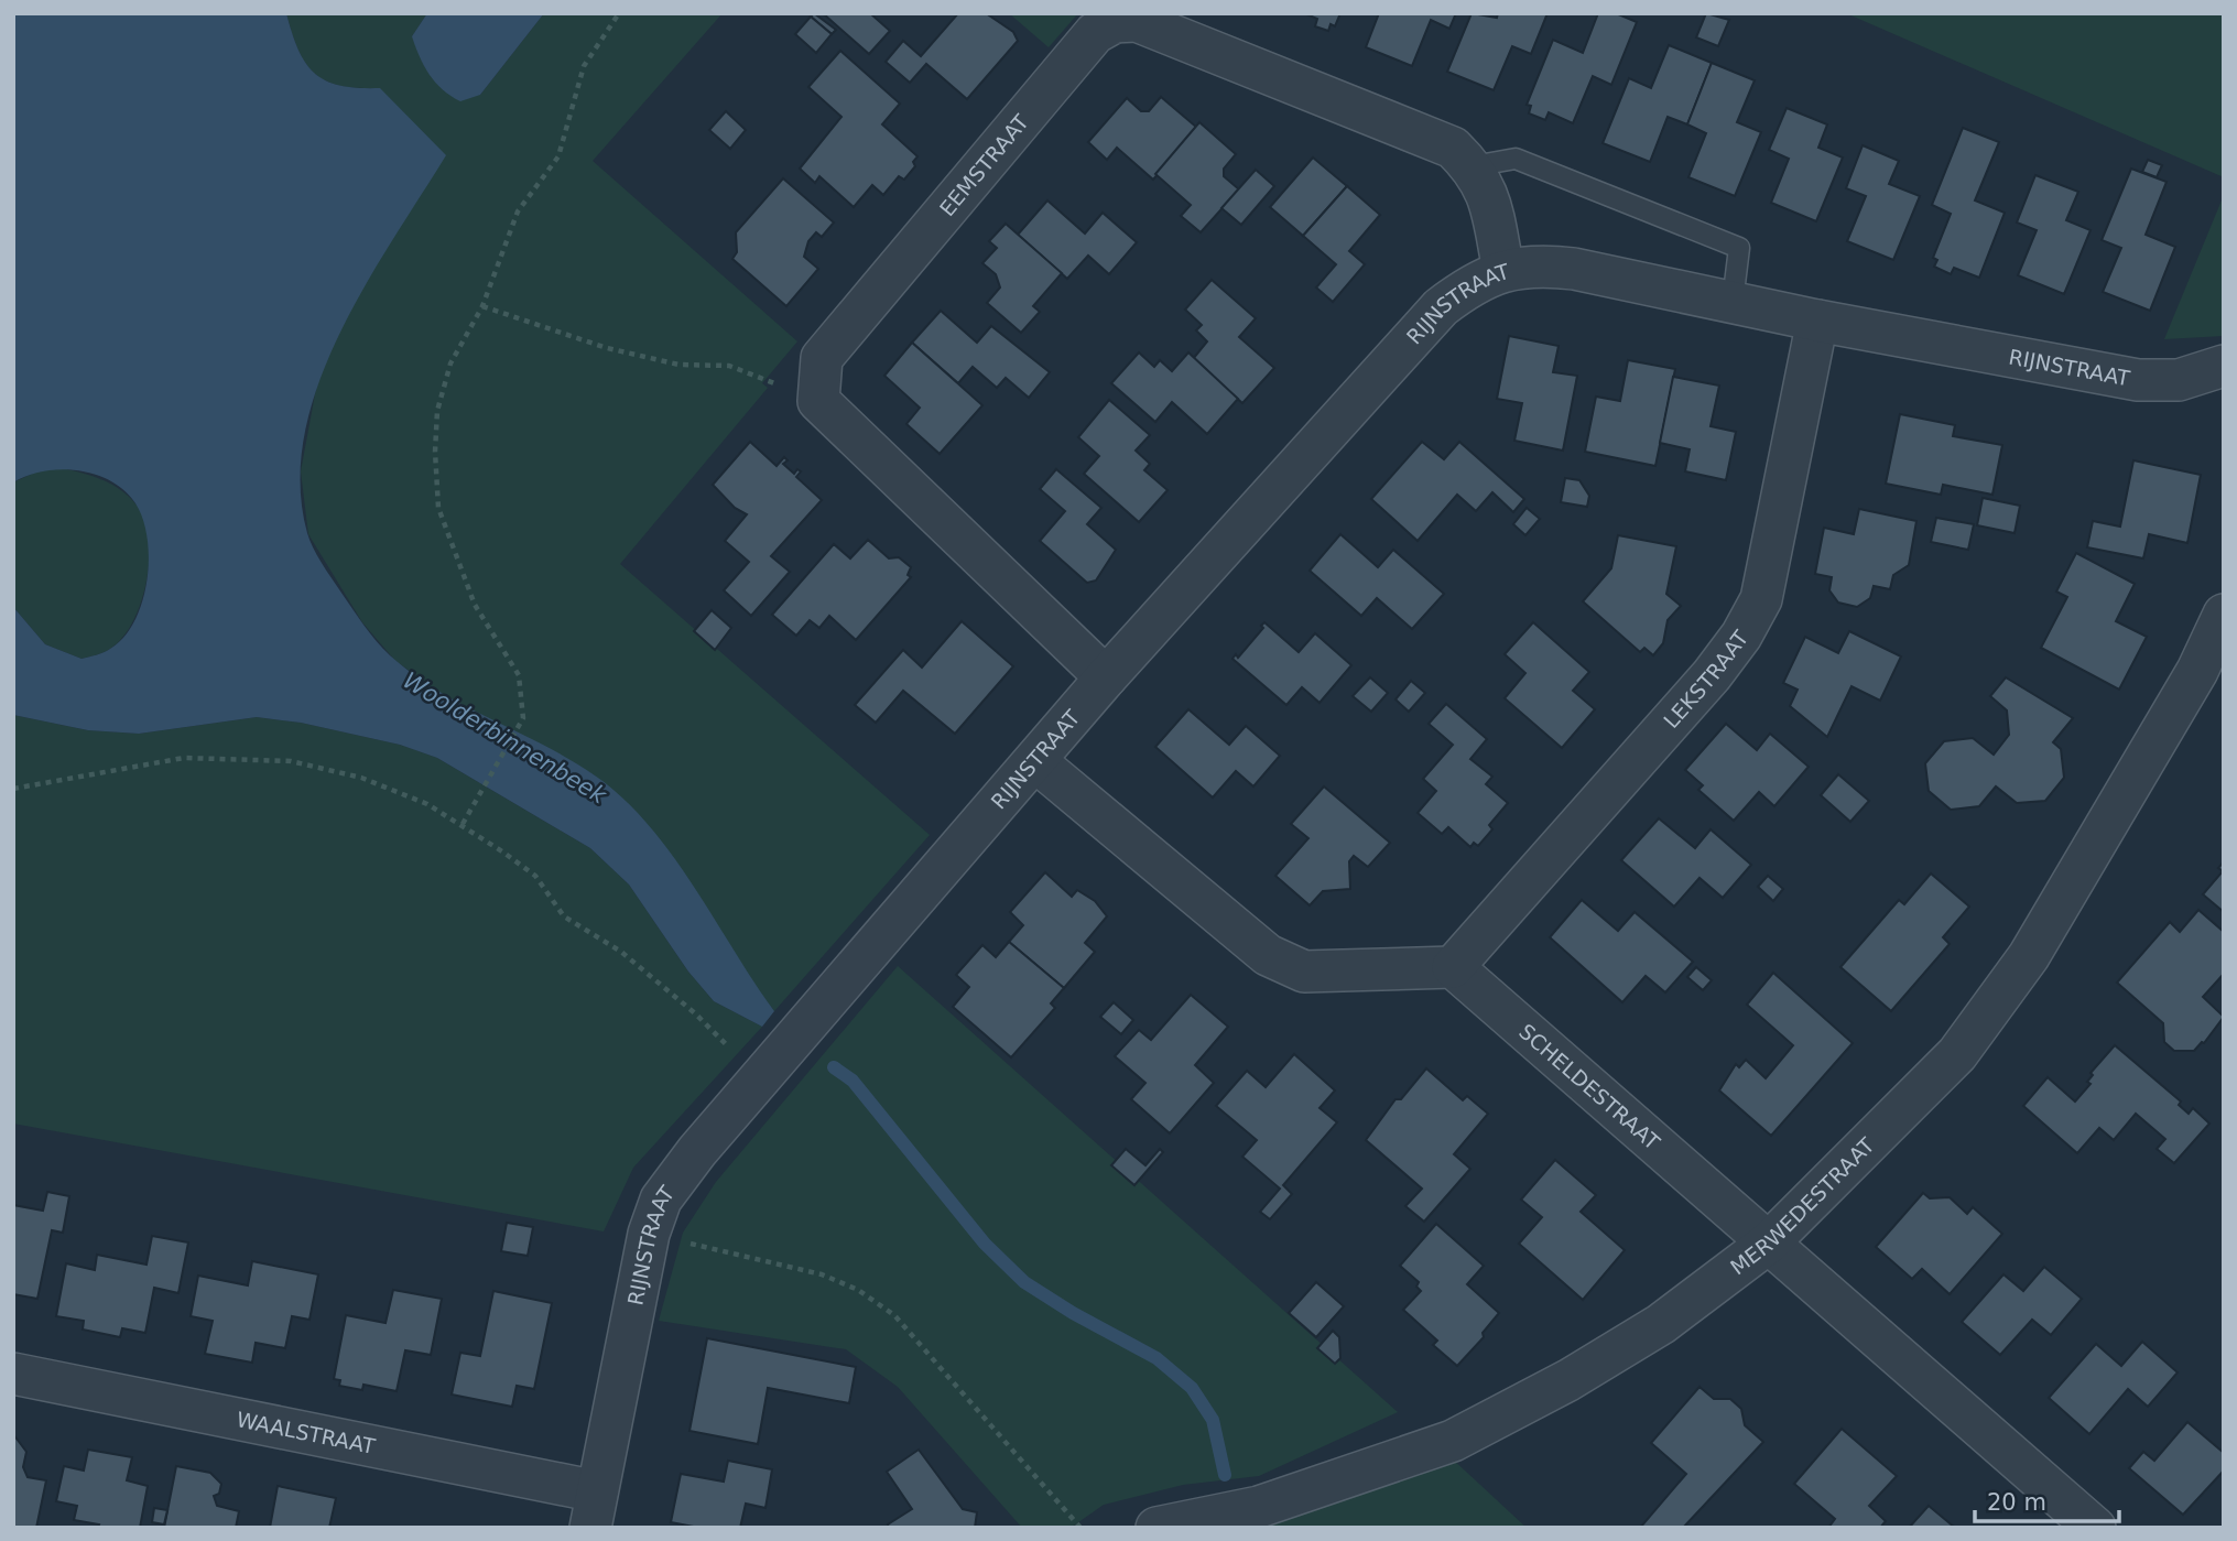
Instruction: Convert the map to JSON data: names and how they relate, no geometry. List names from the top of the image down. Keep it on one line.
{"streets":{"street":["EEMSTRAAT","RIJNSTRAAT","LEKSTRAAT","SCHELDESTRAAT","MERWEDESTRAAT","WAALSTRAAT"]},"crossings":[["EEMSTRAAT","RIJNSTRAAT"],["RIJNSTRAAT","LEKSTRAAT"],["RIJNSTRAAT","WAALSTRAAT"],["LEKSTRAAT","SCHELDESTRAAT"],["SCHELDESTRAAT","MERWEDESTRAAT"]],"water":["Woolderbinnenbeek"],"scale_bar":"20 m"}
